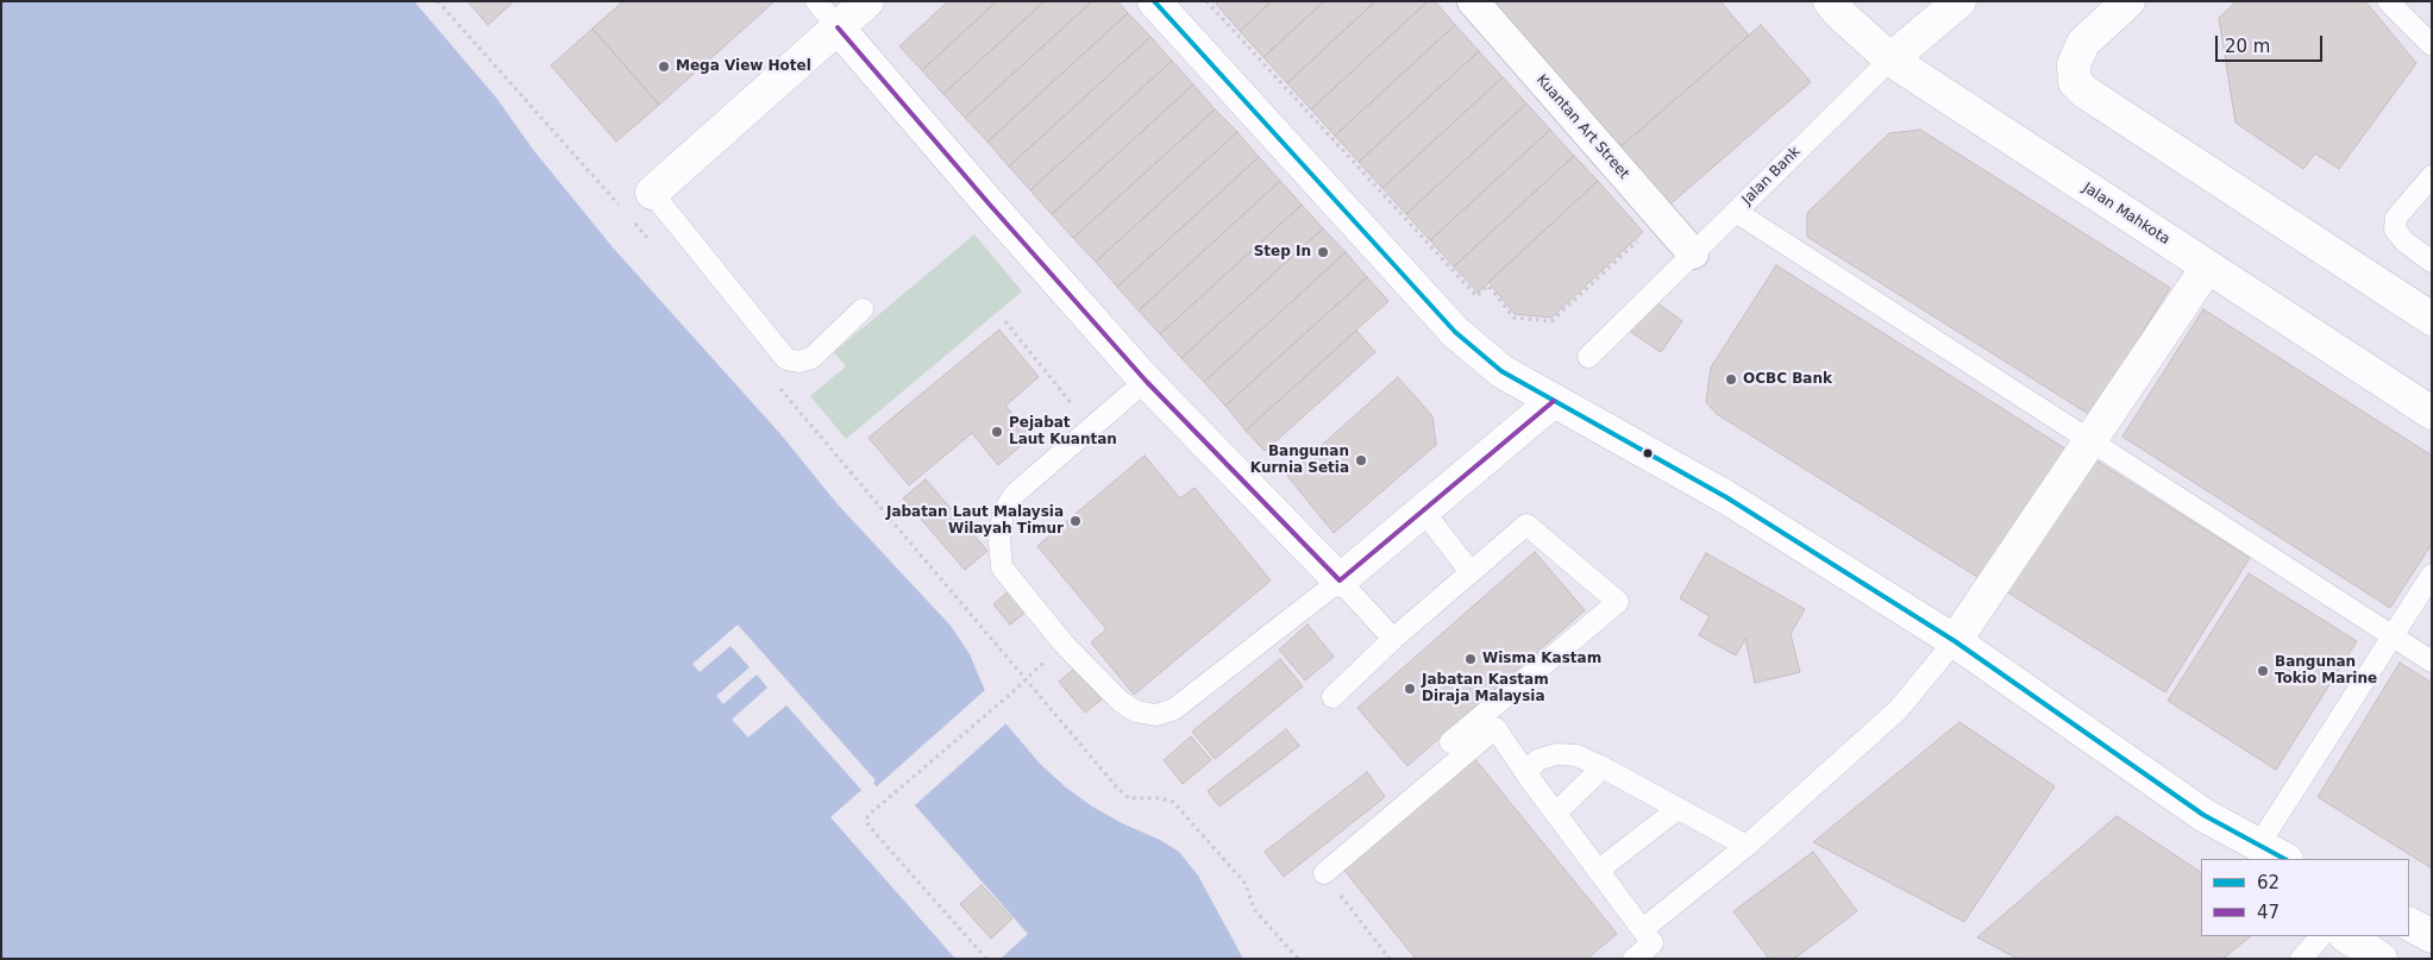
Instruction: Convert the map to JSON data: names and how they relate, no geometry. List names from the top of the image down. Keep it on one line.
{"streets":{"main road":["Jalan Bank","Jalan Mahkota"],"street":["Kuantan Art Street"]},"crossings":[["Kuantan Art Street","Jalan Bank"],["Jalan Bank","Jalan Mahkota"]],"places":["Mega View Hotel","Step In","OCBC Bank","Pejabat Laut Kuantan","Bangunan Kurnia Setia","Jabatan Laut Malaysia Wilayah Timur","Wisma Kastam","Bangunan Tokio Marine","Jabatan Kastam Diraja Malaysia"],"lines":["transit line 62","transit line 47"],"legend":["62","47"],"scale_bar":"20 m"}
